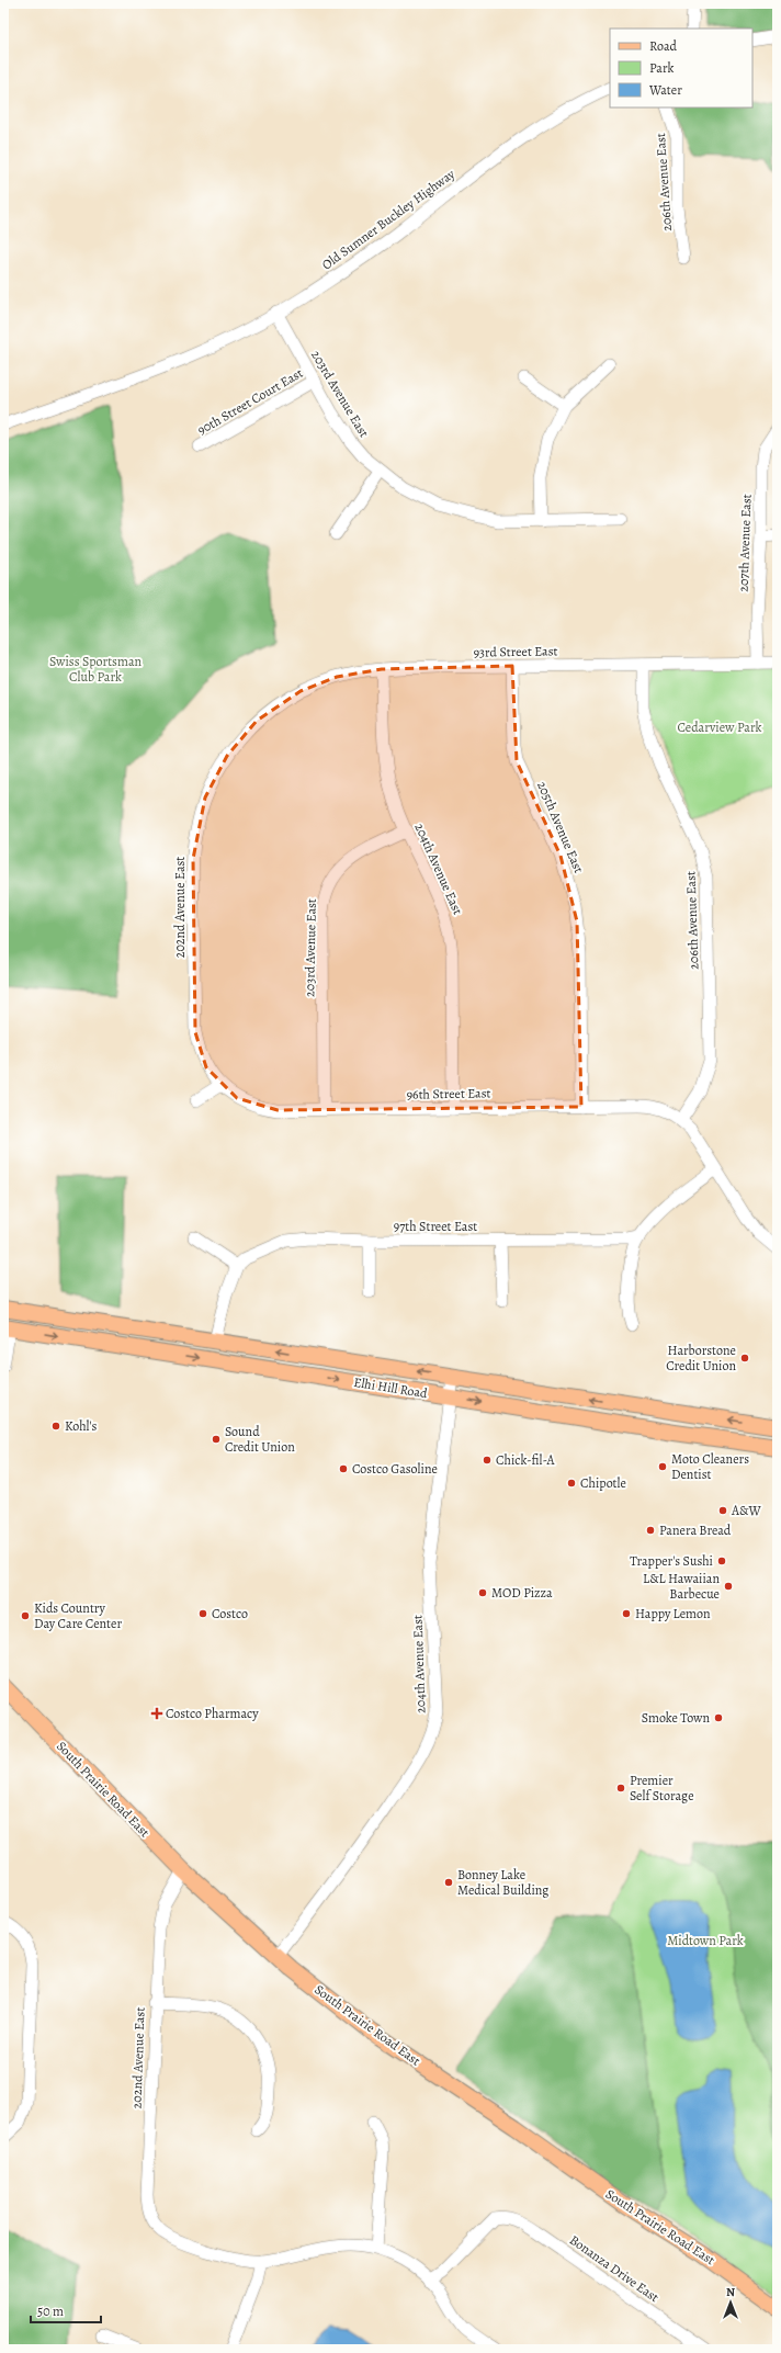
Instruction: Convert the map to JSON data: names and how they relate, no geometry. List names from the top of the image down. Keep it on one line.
{"streets":{"main road":["Elhi Hill Road","South Prairie Road East"],"street":["206th Avenue East","Old Sumner Buckley Highway","203rd Avenue East","90th Street Court East","207th Avenue East","93rd Street East","205th Avenue East","204th Avenue East","202nd Avenue East","96th Street East","97th Street East","Bonanza Drive East"]},"crossings":[["206th Avenue East","93rd Street East"],["206th Avenue East","96th Street East"],["Old Sumner Buckley Highway","203rd Avenue East"],["203rd Avenue East","90th Street Court East"],["203rd Avenue East","204th Avenue East"],["203rd Avenue East","96th Street East"],["207th Avenue East","93rd Street East"],["93rd Street East","205th Avenue East"],["93rd Street East","204th Avenue East"],["93rd Street East","202nd Avenue East"],["205th Avenue East","96th Street East"],["204th Avenue East","96th Street East"],["204th Avenue East","Elhi Hill Road"],["204th Avenue East","South Prairie Road East"],["202nd Avenue East","96th Street East"],["202nd Avenue East","South Prairie Road East"],["202nd Avenue East","Bonanza Drive East"]],"parks":["Swiss Sportsman Club Park","Cedarview Park","Midtown Park"],"places":{"other":["Harborstone Credit Union","Kohl's","Sound Credit Union","Chick-fil-A","Moto Cleaners Dentist","Costco Gasoline","Chipotle","A&W","Panera Bread","Trapper's Sushi","L&L Hawaiian Barbecue","MOD Pizza","Costco","Happy Lemon","Kids Country Day Care Center","Smoke Town","Premier Self Storage","Bonney Lake Medical Building"],"health":["Costco Pharmacy"]},"legend":["Road","Park","Water"],"scale_bar":"50 m","north":"top"}
